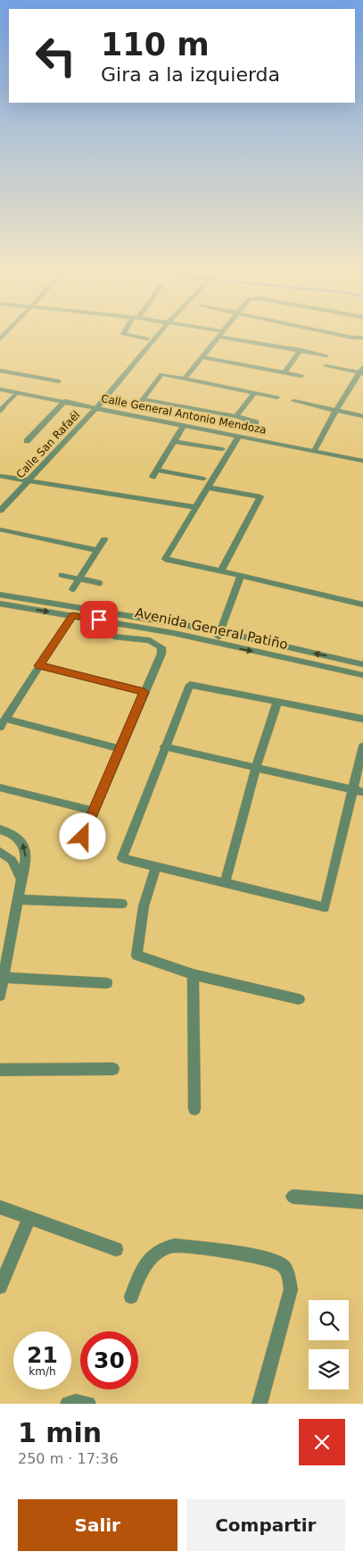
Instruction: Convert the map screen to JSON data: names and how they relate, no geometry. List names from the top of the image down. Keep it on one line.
{"streets":{"street":["Calle General Antonio Mendoza","Calle San Rafaél","Avenida General Patiño"]},"crossings":[["Calle General Antonio Mendoza","Calle San Rafaél"]],"page":{"turn":["110 m","Gira a la izquierda"],"speed":"21 km/h","limit":"30","heading":["1 min","250 m · 17:36"],"buttons":["Salir","Compartir"]}}
